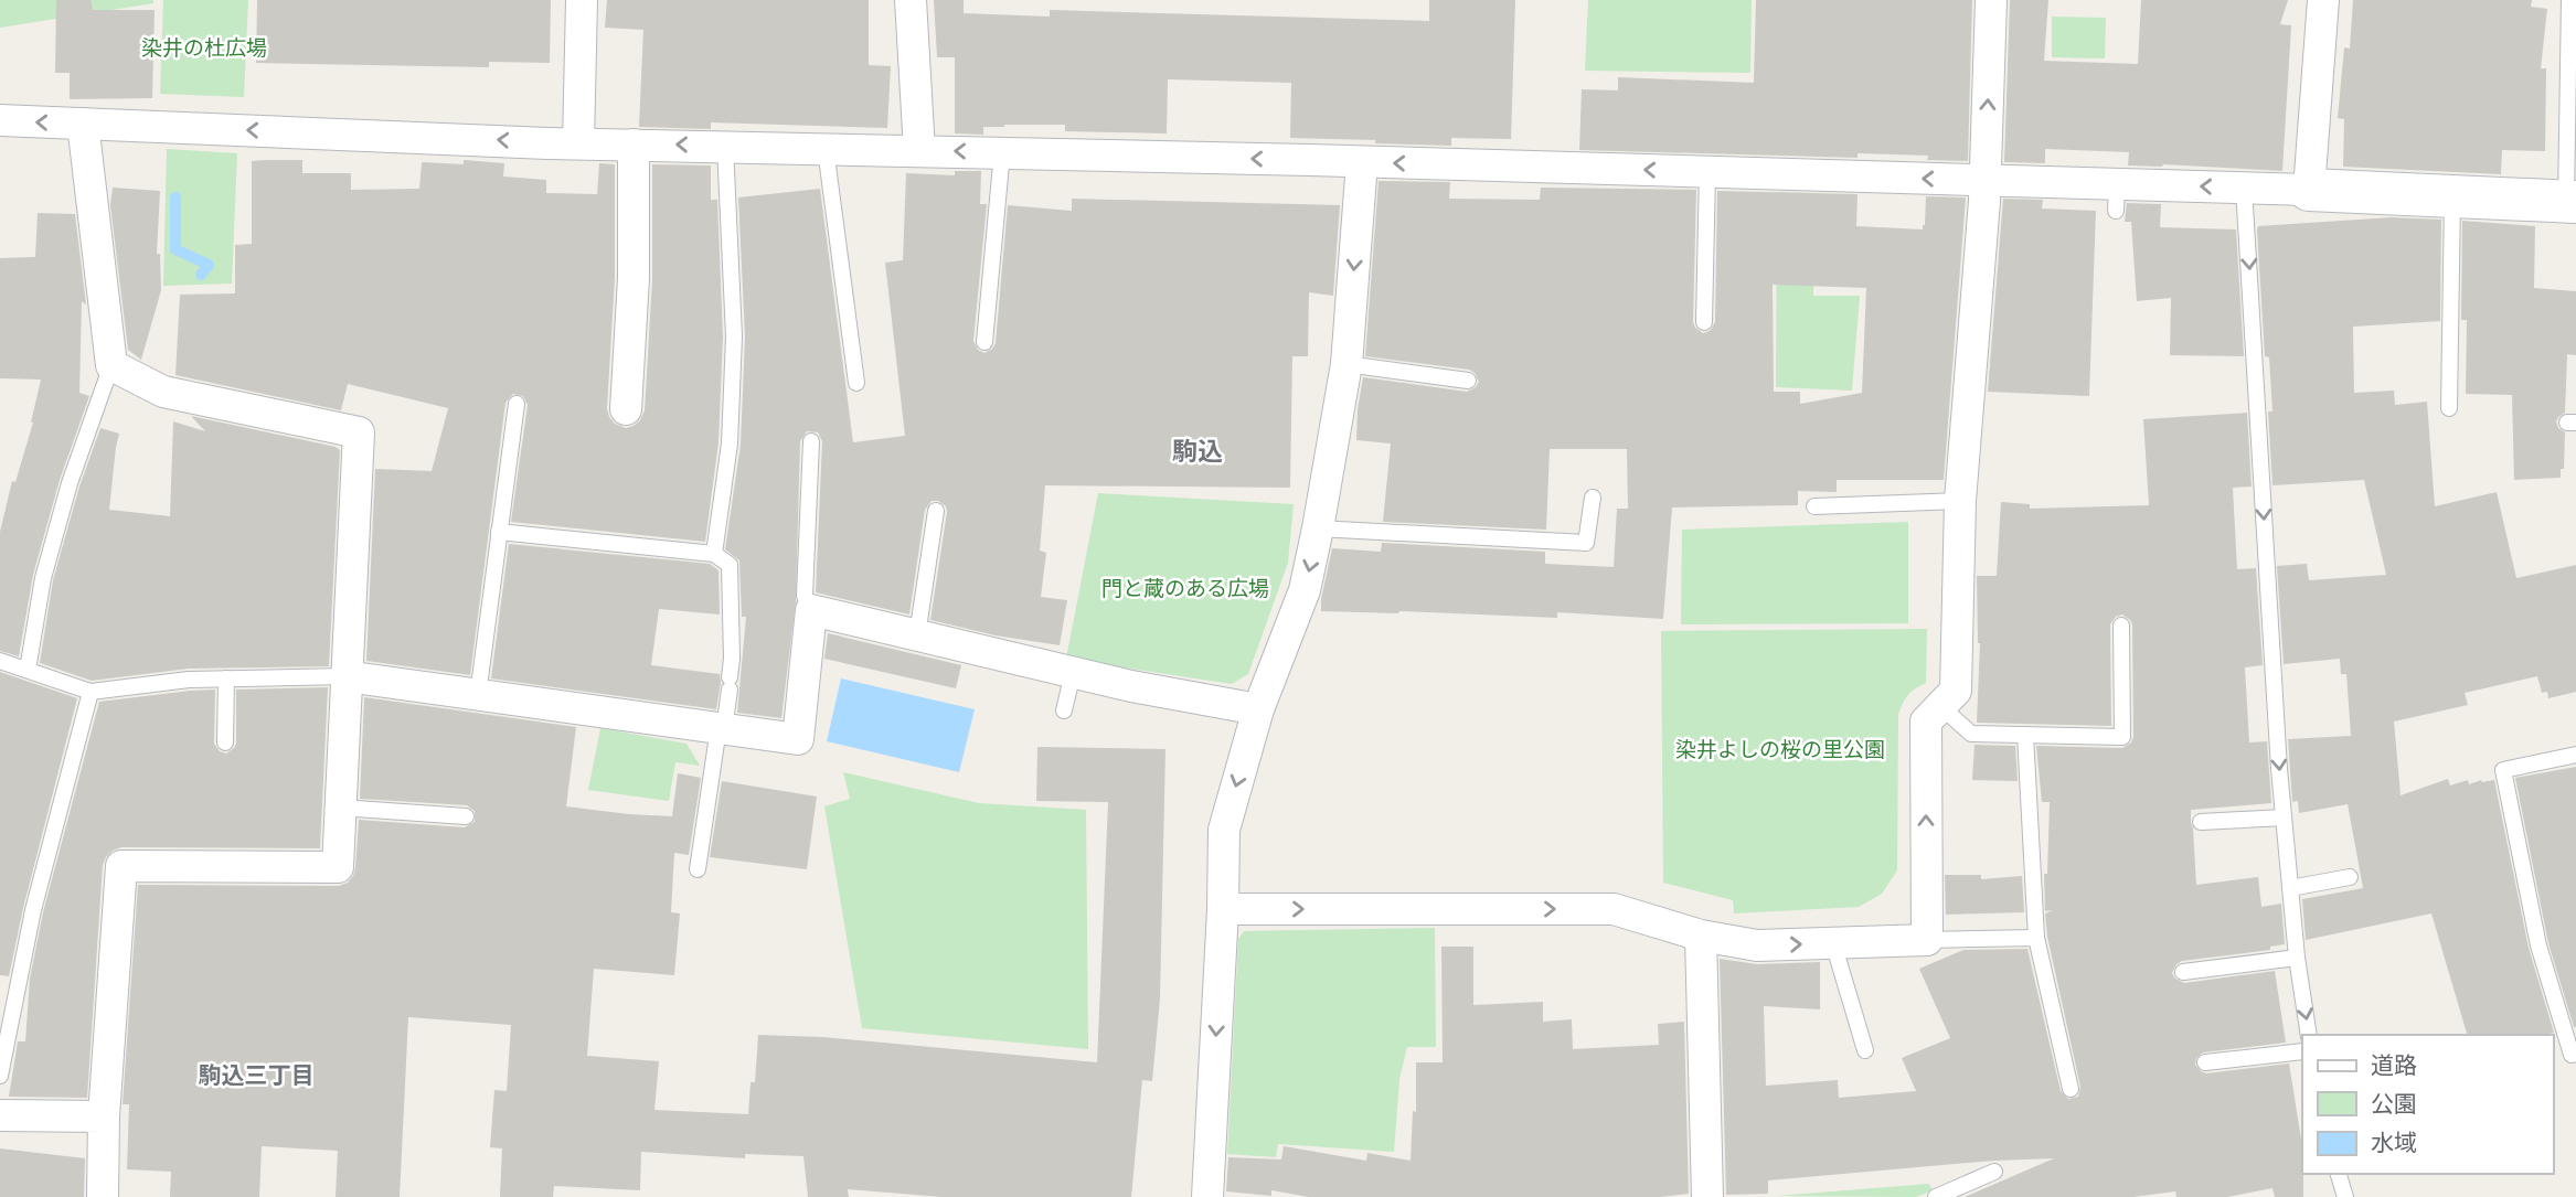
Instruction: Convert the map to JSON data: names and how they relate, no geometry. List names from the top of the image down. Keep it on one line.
{"districts":["駒込","駒込三丁目"],"parks":["染井の杜広場","門と蔵のある広場","染井よしの桜の里公園"],"legend":["道路","公園","水域"]}
